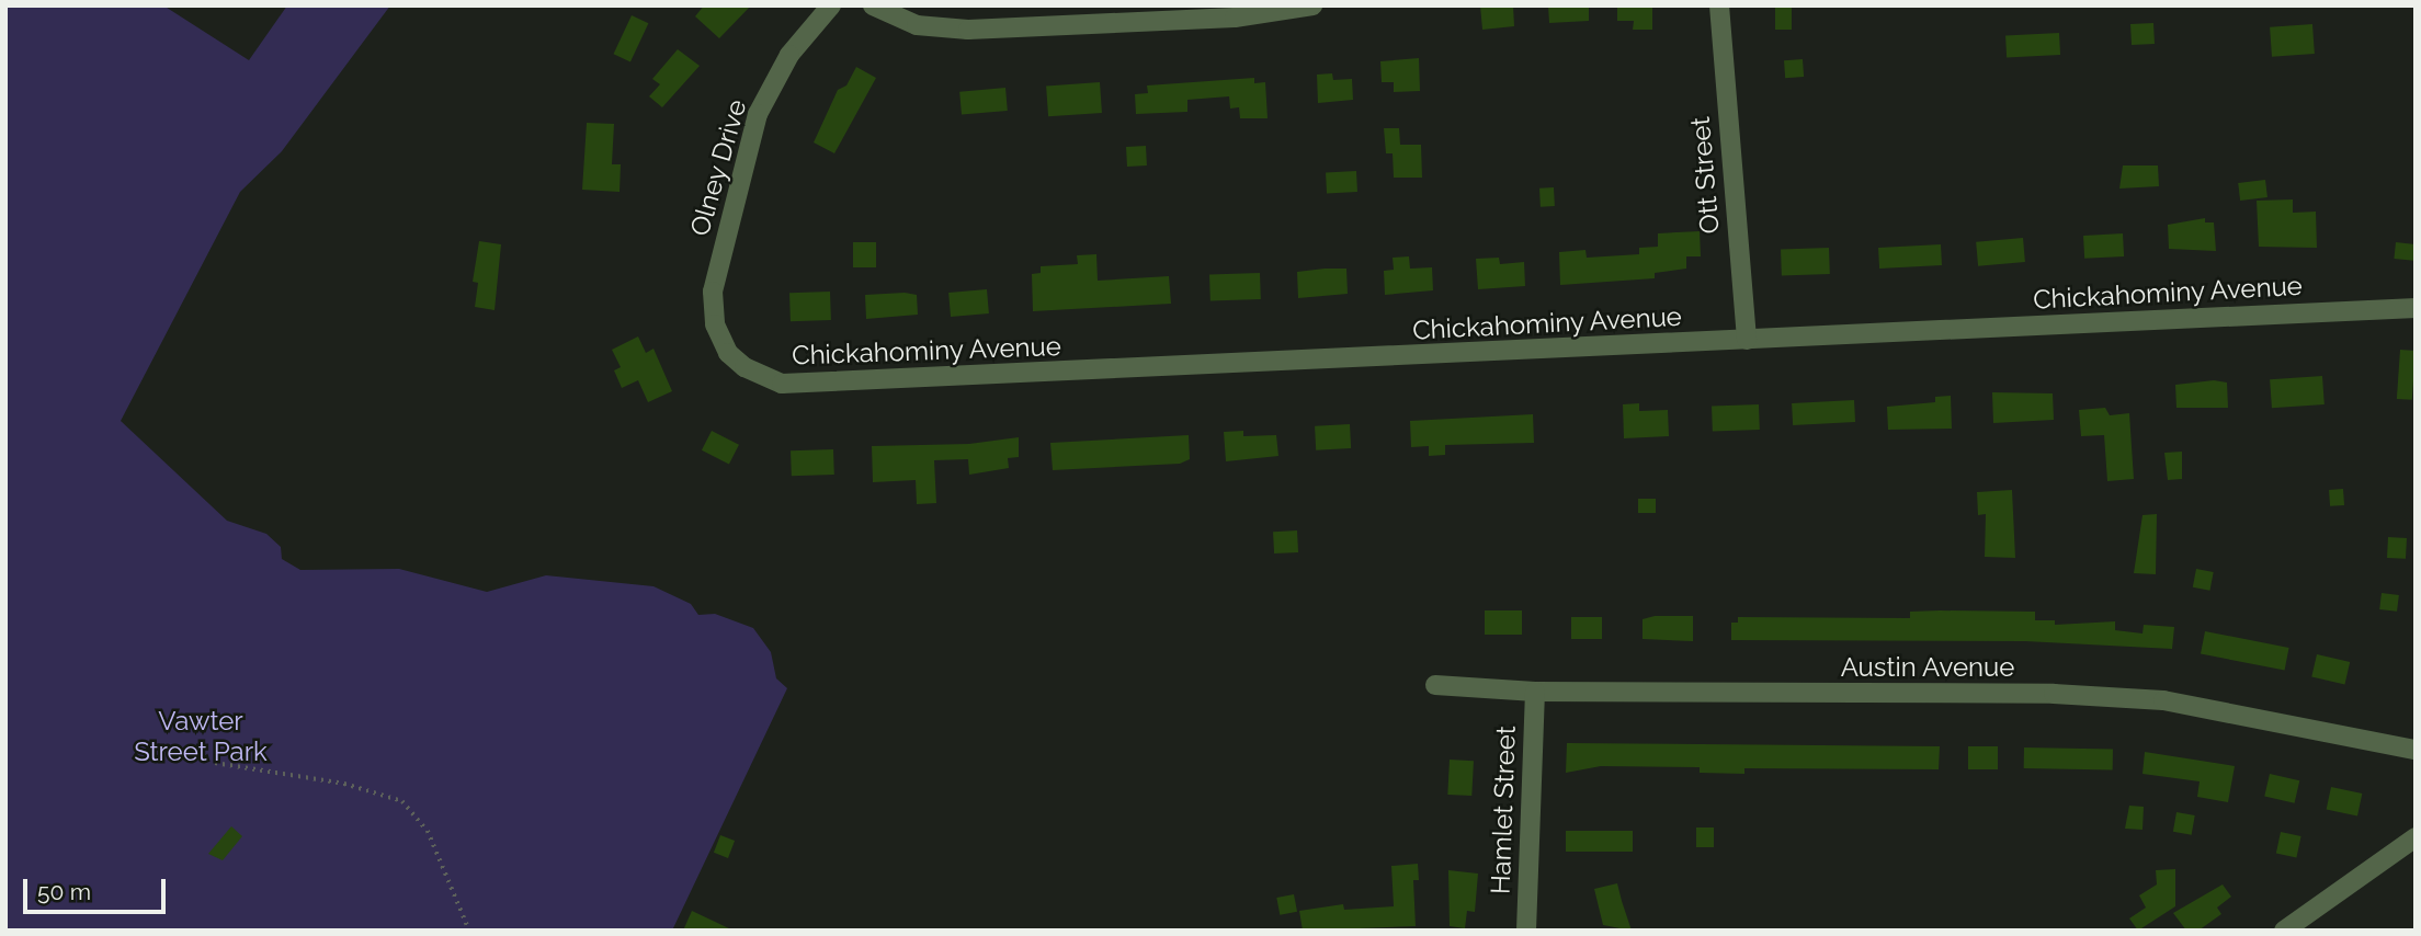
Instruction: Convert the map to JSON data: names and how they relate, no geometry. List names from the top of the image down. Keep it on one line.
{"streets":{"street":["Olney Drive","Ott Street","Chickahominy Avenue","Austin Avenue","Hamlet Street"]},"crossings":[["Olney Drive","Chickahominy Avenue"],["Ott Street","Chickahominy Avenue"],["Austin Avenue","Hamlet Street"]],"parks":["Vawter Street Park"],"scale_bar":"50 m"}
